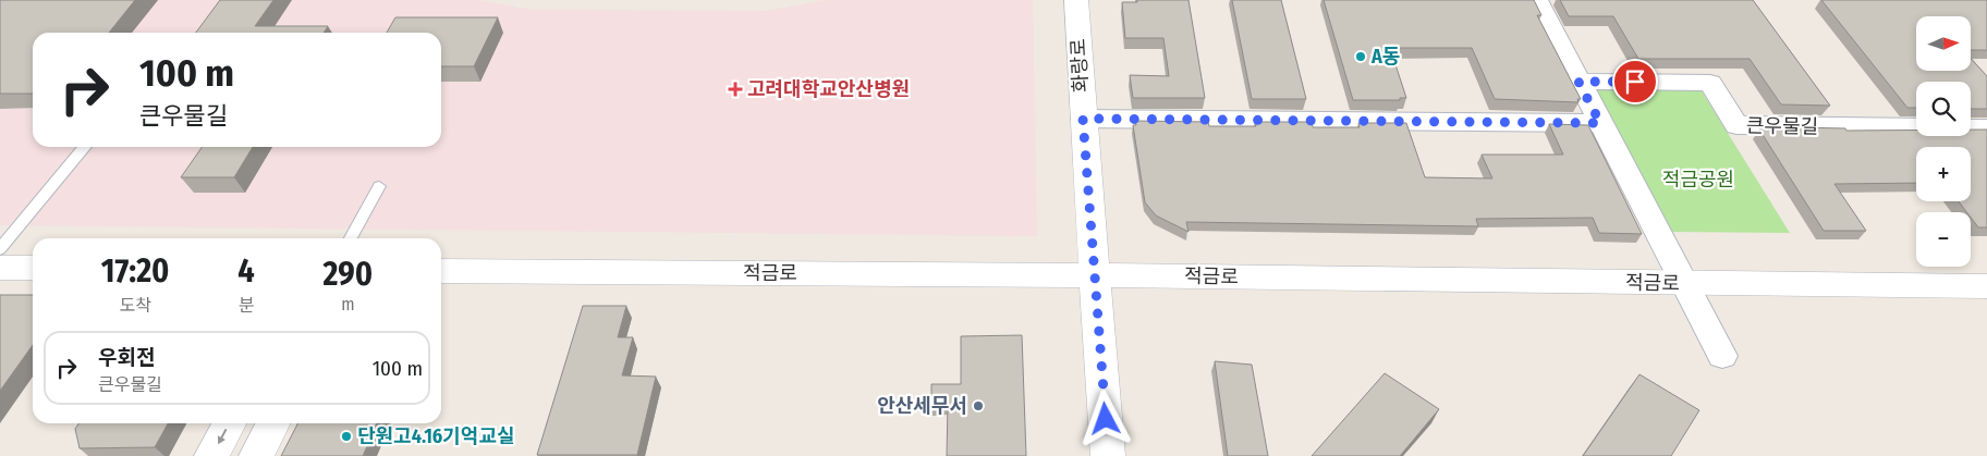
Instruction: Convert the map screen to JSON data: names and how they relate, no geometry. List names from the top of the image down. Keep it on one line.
{"streets":{"street":["화랑로","큰우물길","적금로"]},"crossings":[["화랑로","적금로"]],"parks":["적금공원"],"places":{"other":["A동","안산세무서","단원고4.16기억교실"],"health":["고려대학교안산병원"]},"north":"right","page":{"map_buttons":["+","−"],"turn":["100 m","큰우물길"],"eta":["17:20","도착","4","분","290","m"],"list":[{"name":"우회전","note":"큰우물길","value":"100 m"}]}}
